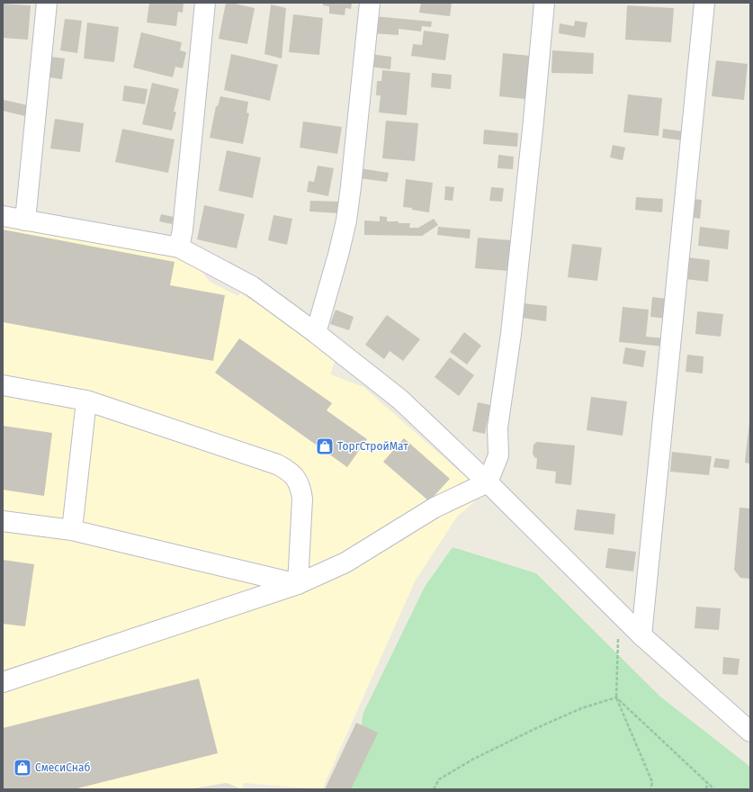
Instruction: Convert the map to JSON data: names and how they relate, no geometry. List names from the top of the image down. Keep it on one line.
{"places":{"shop":["ТоргСтройМат","СмесиСнаб"]}}
